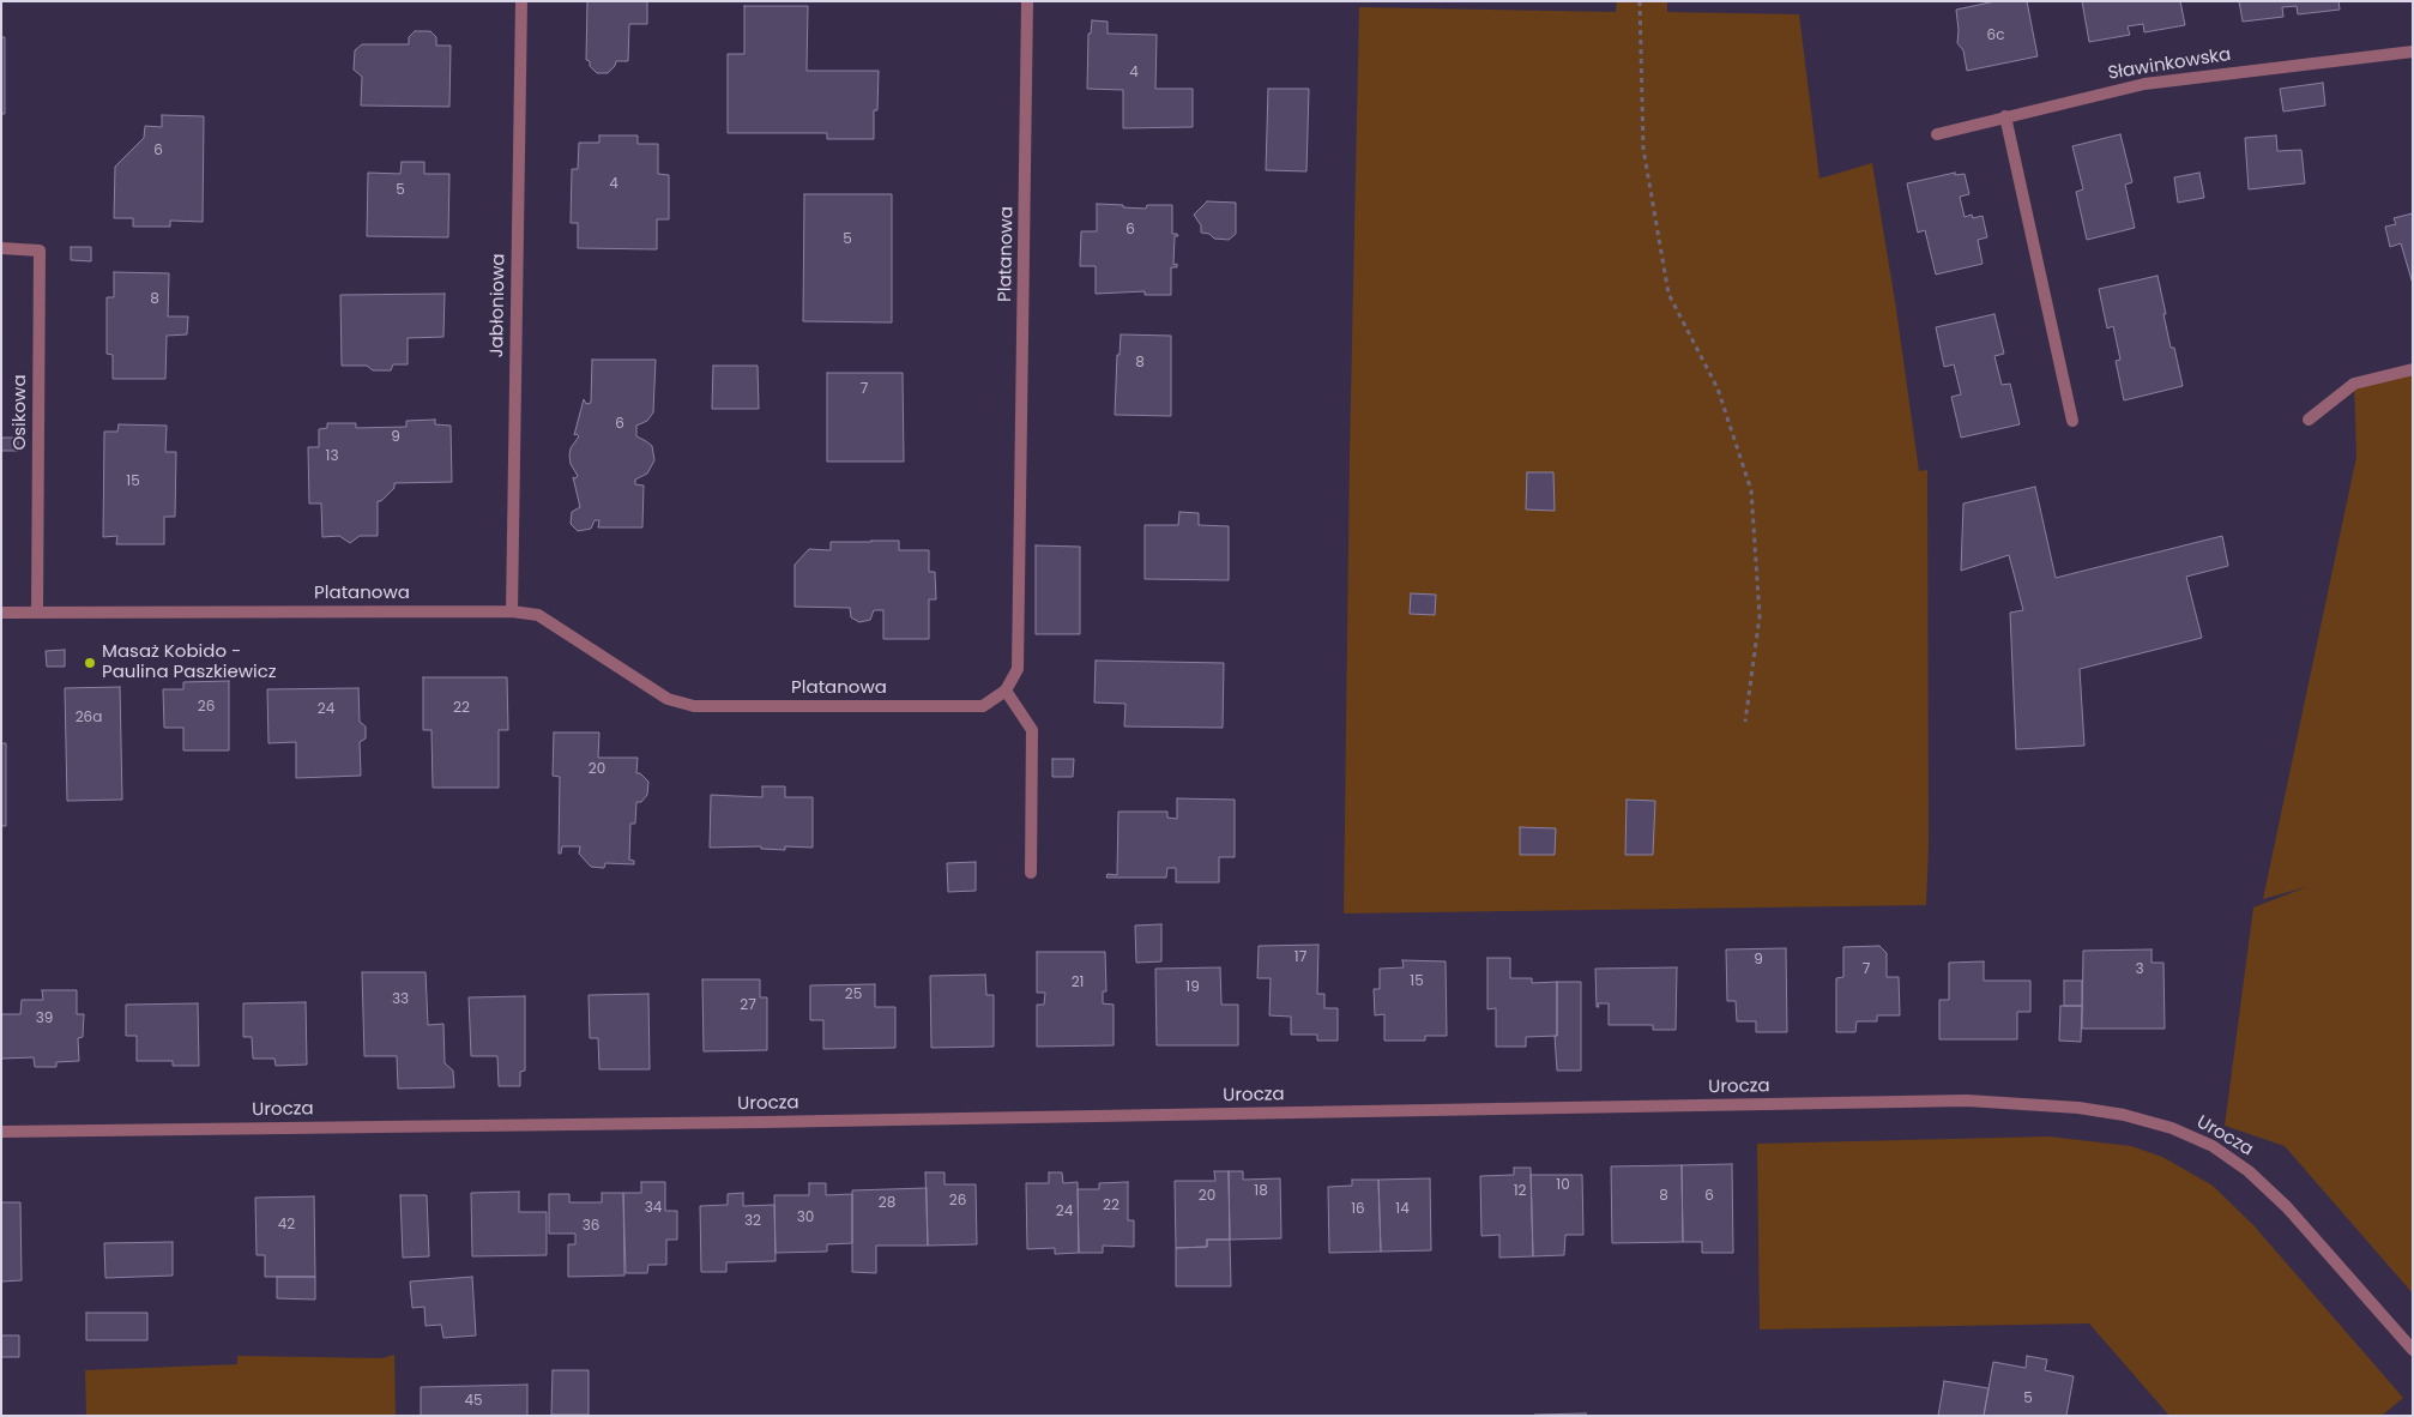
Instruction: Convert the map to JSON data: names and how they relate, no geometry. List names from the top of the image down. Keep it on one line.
{"streets":{"street":["Sławinkowska","Platanowa","Jabłoniowa","Osikowa","Urocza"]},"crossings":[["Platanowa","Jabłoniowa"],["Platanowa","Osikowa"]],"places":["Masaż Kobido - Paulina Paszkiewicz"],"house_numbers":["6c","4","6","4","5","6","5","8","8","7","6","9","13","15","26","22","24","26a","20","17","9","7","3","15","21","19","25","33","27","39","10","18","12","20","8","6","26","28","22","34","16","14","24","30","32","42","36","5","45"]}
